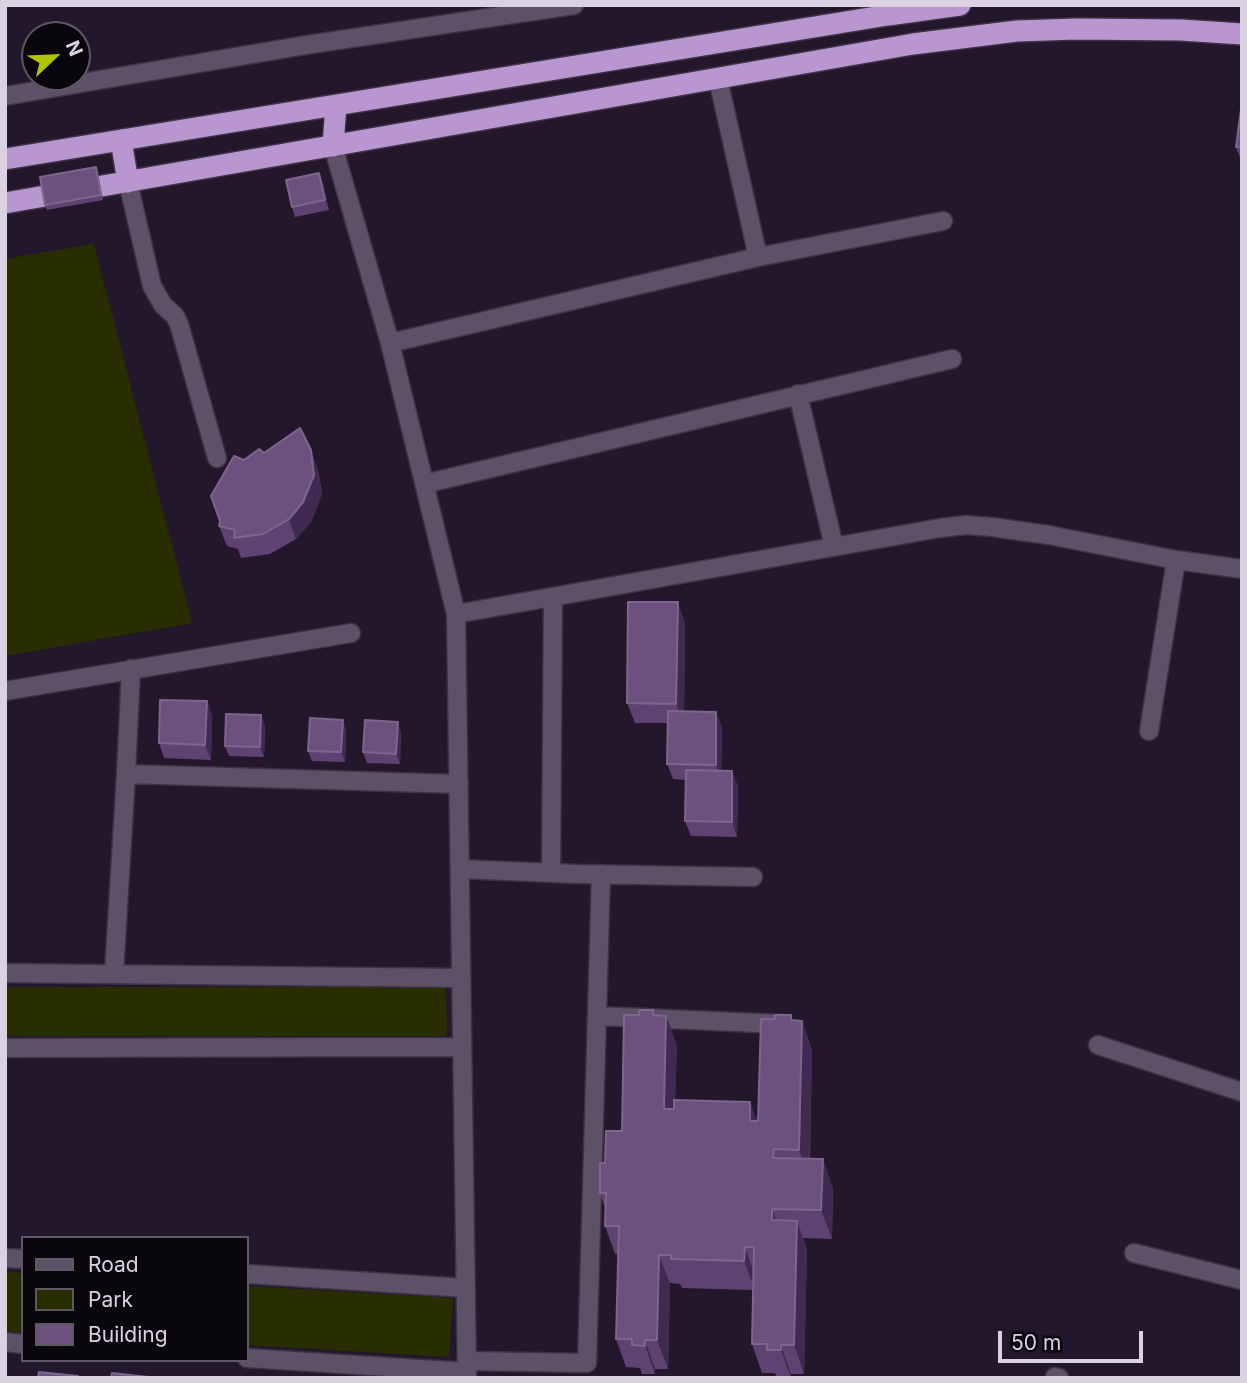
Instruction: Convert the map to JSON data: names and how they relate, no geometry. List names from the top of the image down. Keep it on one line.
{"legend":["Road","Park","Building"],"scale_bar":"50 m","north":"top right"}
